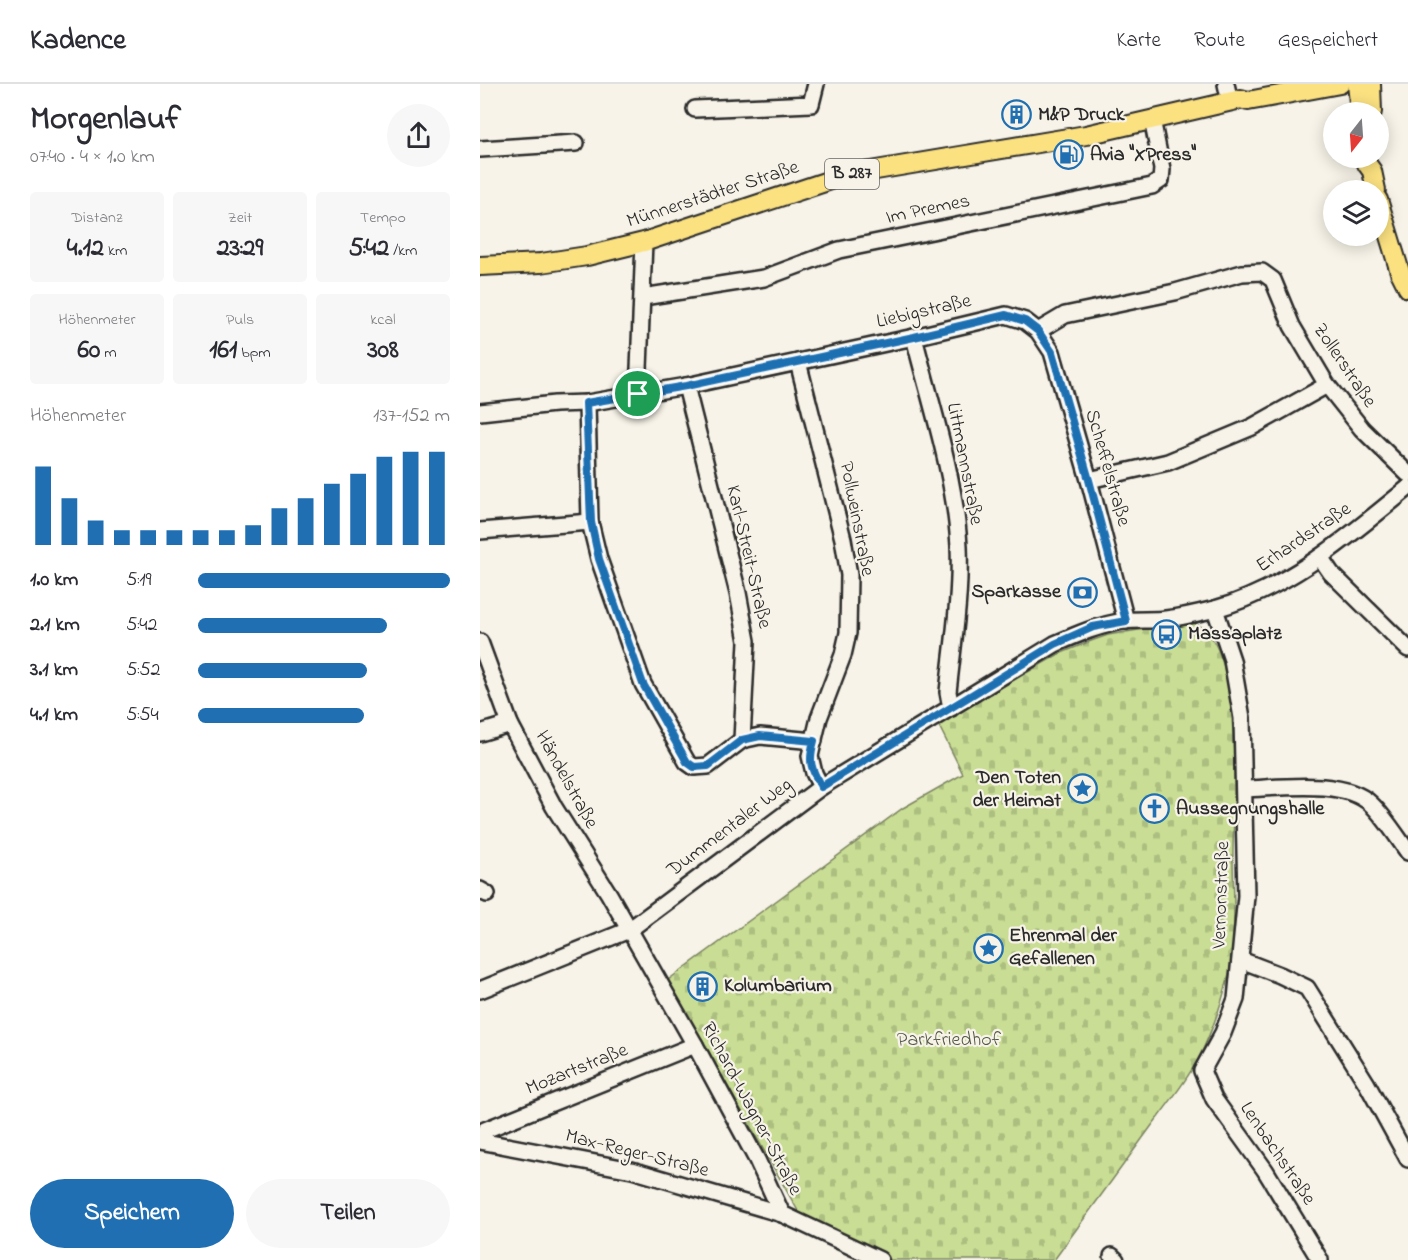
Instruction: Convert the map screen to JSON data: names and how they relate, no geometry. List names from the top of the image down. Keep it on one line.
{"streets":{"main road":["B 287","Münnerstädter Straße"],"street":["Im Premes","Liebigstraße","Zollerstraße","Littmannstraße","Scheffelstraße","Pollweinstraße","Erhardstraße","Karl-Streit-Straße","Händelstraße","Dummentaler Weg","Vernonstraße","Mozartstraße","Richard-Wagner-Straße","Max-Reger-Straße","Lenbachstraße"]},"crossings":[["Münnerstädter Straße","Im Premes"],["Liebigstraße","Zollerstraße"],["Liebigstraße","Littmannstraße"],["Liebigstraße","Scheffelstraße"],["Liebigstraße","Pollweinstraße"],["Liebigstraße","Karl-Streit-Straße"],["Zollerstraße","Scheffelstraße"],["Littmannstraße","Dummentaler Weg"],["Scheffelstraße","Dummentaler Weg"],["Pollweinstraße","Dummentaler Weg"],["Erhardstraße","Vernonstraße"],["Händelstraße","Dummentaler Weg"],["Händelstraße","Richard-Wagner-Straße"],["Dummentaler Weg","Richard-Wagner-Straße"],["Vernonstraße","Lenbachstraße"],["Mozartstraße","Richard-Wagner-Straße"],["Mozartstraße","Max-Reger-Straße"],["Richard-Wagner-Straße","Max-Reger-Straße"]],"parks":["Parkfriedhof"],"places":{"building":["M&P Druck","Kolumbarium"],"fuel station":["Avia \"XPress\""],"bank":["Sparkasse"],"bus stop":["Massaplatz"],"place":["Den Toten der Heimat","Ehrenmal der Gefallenen"],"church":["Aussegnungshalle"]},"north":"bottom","page":{"header":"Kadence","nav":["Karte","Route","Gespeichert"],"heading":["Morgenlauf","07:40 · 4 × 1.0 km"],"stats":[["Distanz","4.12 km"],["Zeit","23:29"],["Tempo","5:42 /km"],["Höhenmeter","60 m"],["Puls","161 bpm"],["kcal","308"]],"chart":["Höhenmeter","137–152 m"],"list":[{"name":"1.0 km","note":"5:19"},{"name":"2.1 km","note":"5:42"},{"name":"3.1 km","note":"5:52"},{"name":"4.1 km","note":"5:54"}],"buttons":["Speichern","Teilen"]}}
